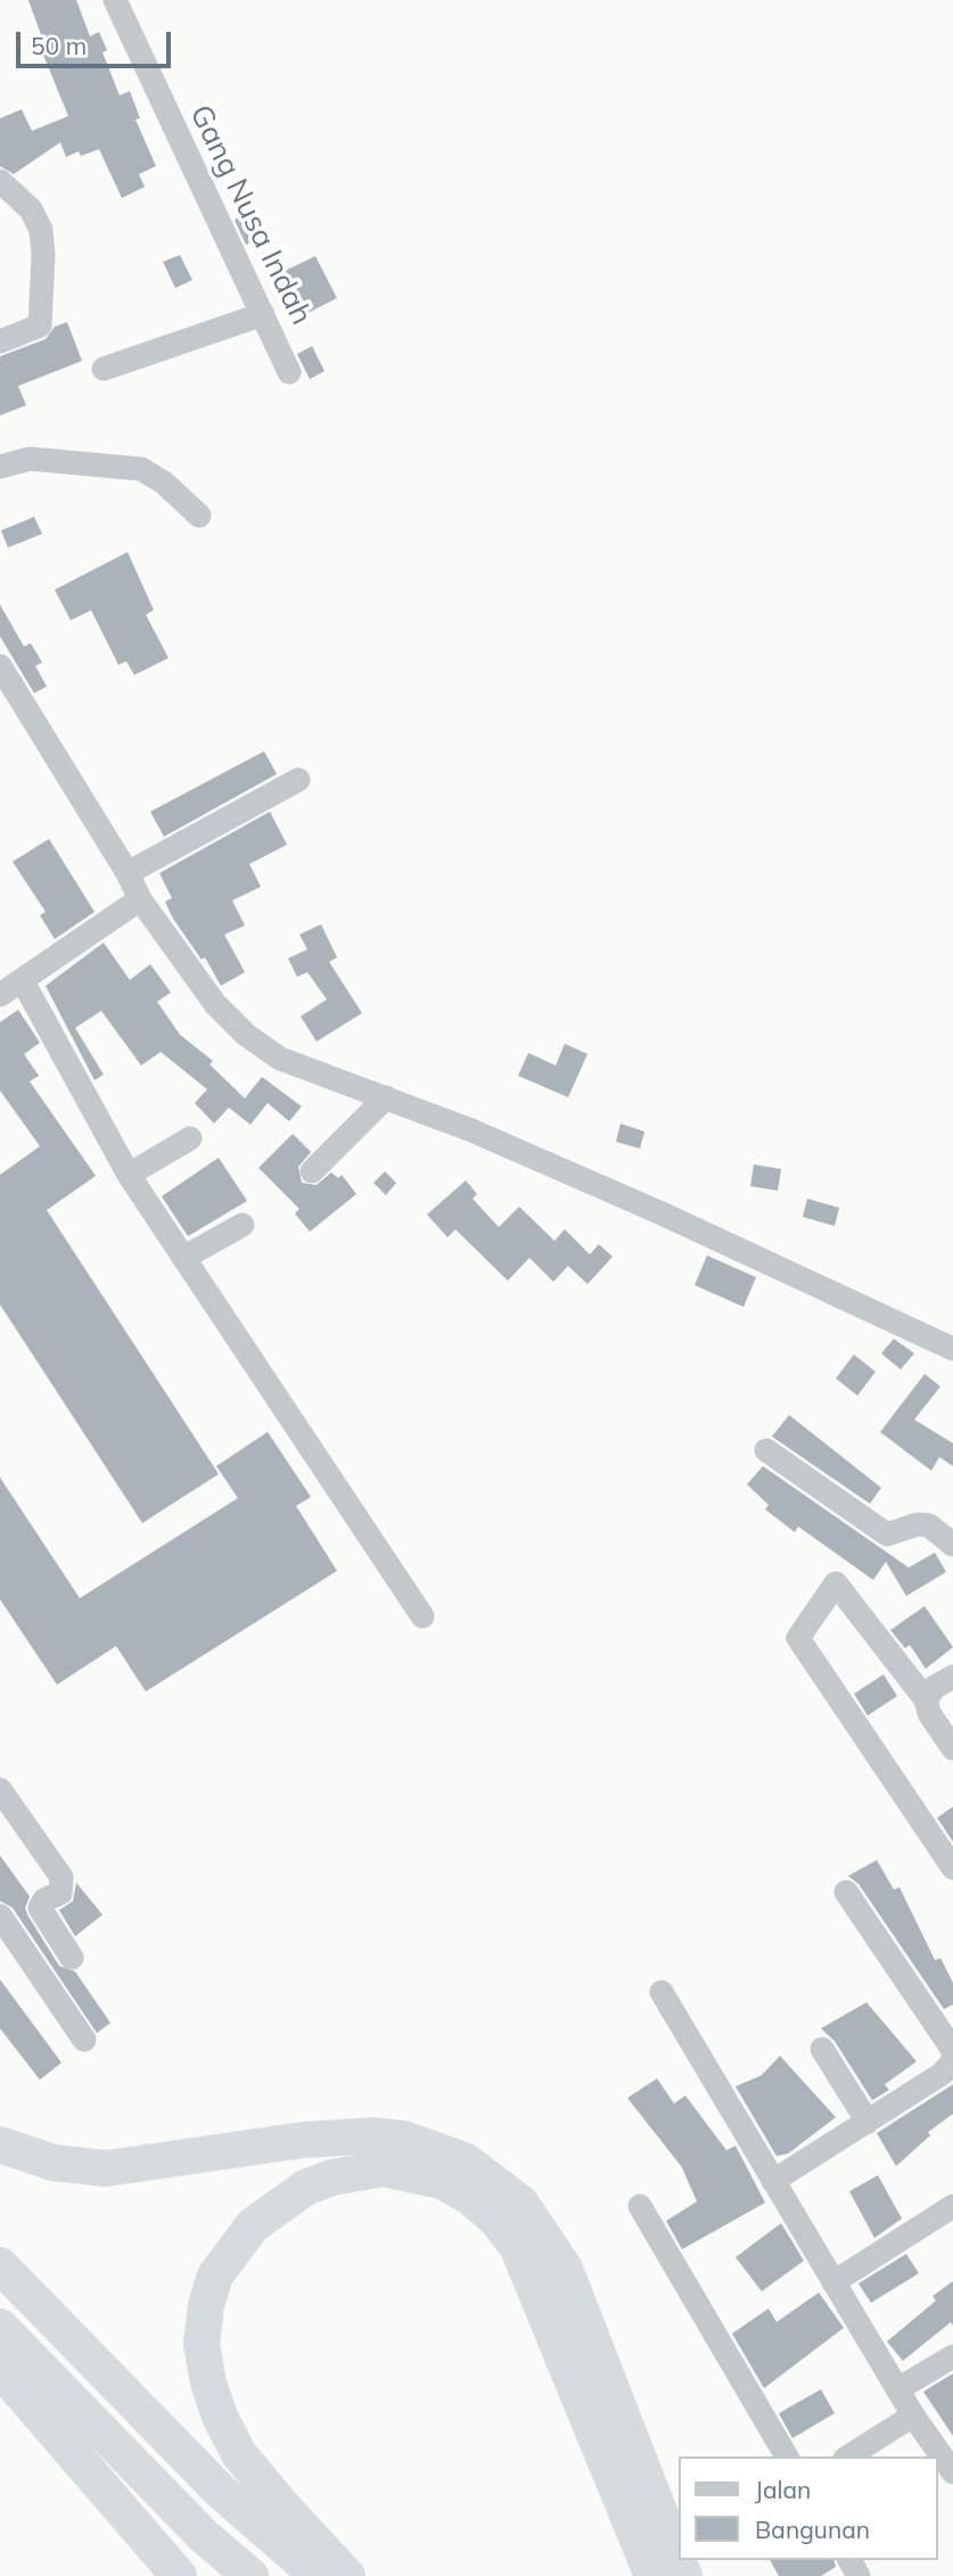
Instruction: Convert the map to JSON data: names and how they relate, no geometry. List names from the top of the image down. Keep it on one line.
{"streets":{"street":["Gang Nusa Indah"]},"legend":["Jalan","Bangunan"],"scale_bar":"50 m"}
